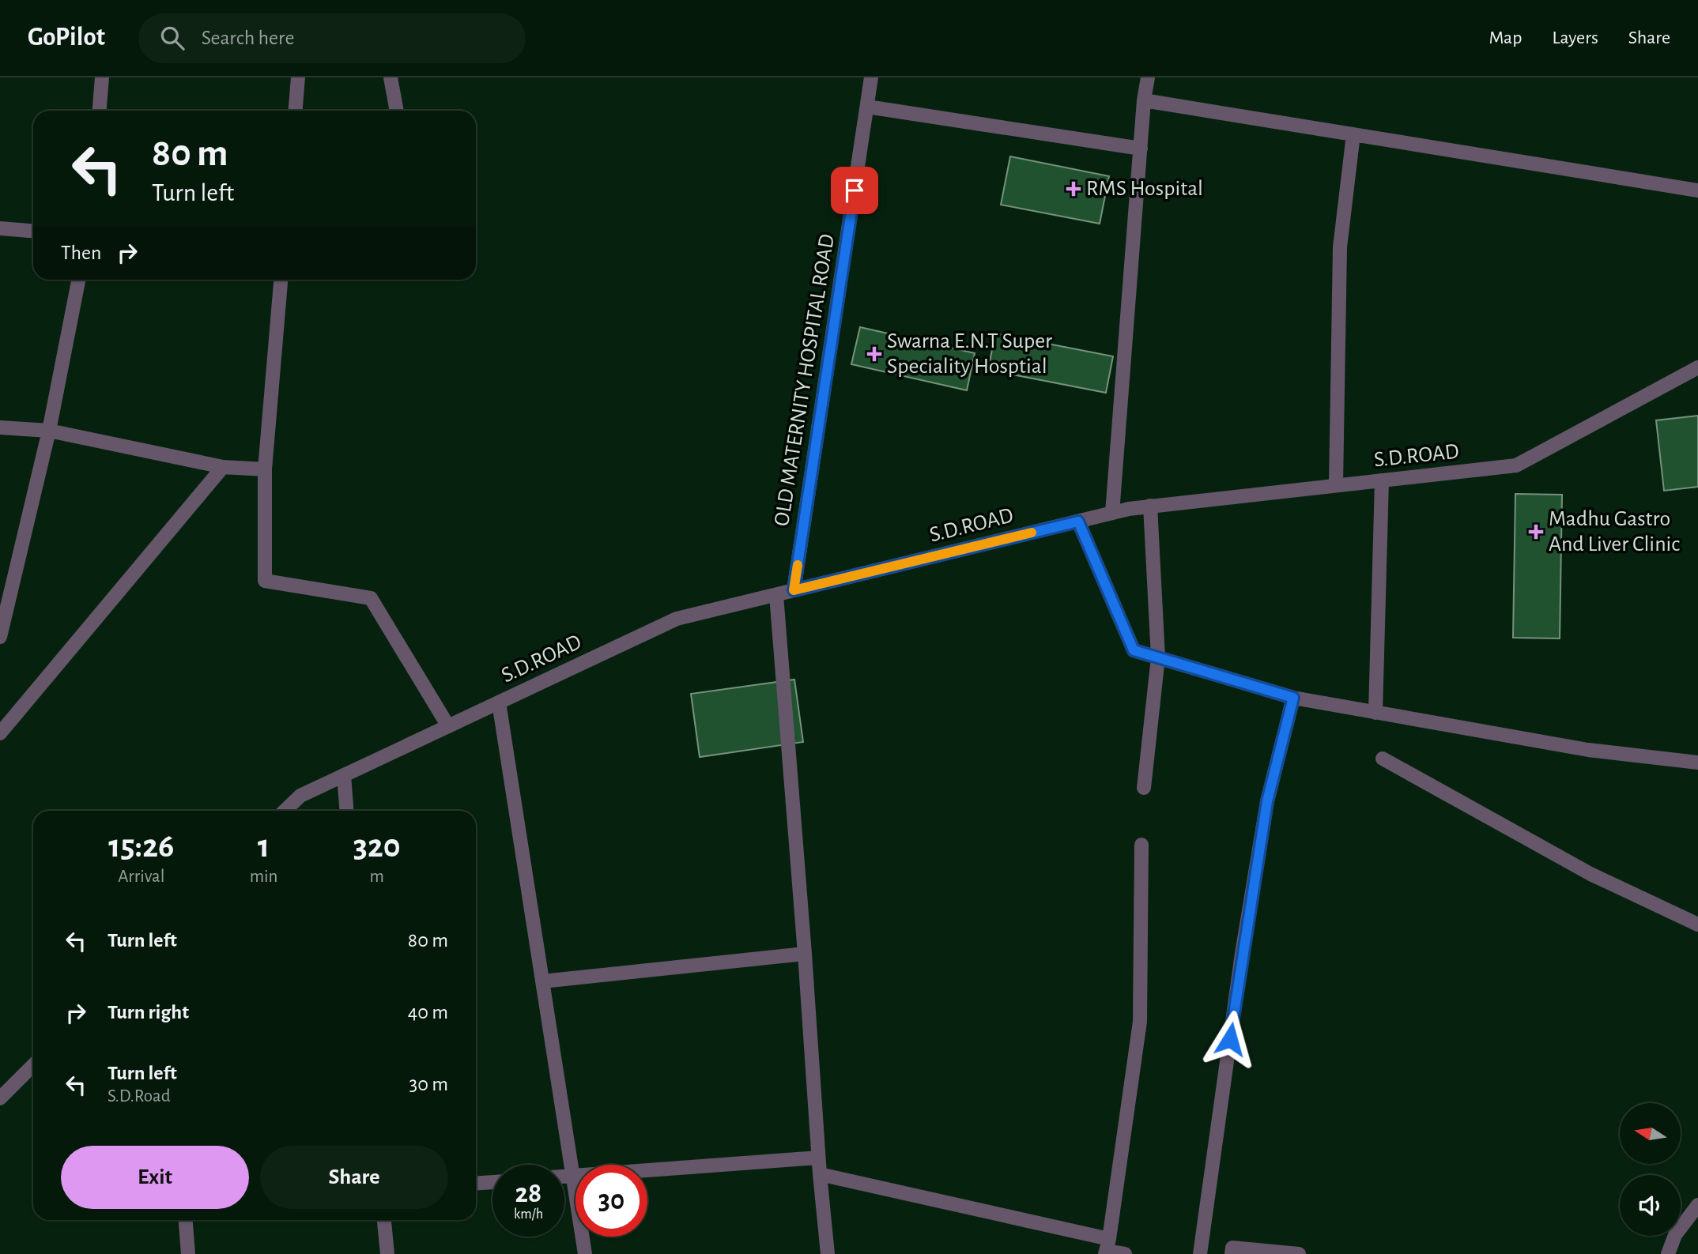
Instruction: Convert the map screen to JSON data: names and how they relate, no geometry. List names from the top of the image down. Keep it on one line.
{"streets":{"street":["OLD MATERNITY HOSPITAL ROAD","S.D.ROAD"]},"crossings":[["OLD MATERNITY HOSPITAL ROAD","S.D.ROAD"]],"places":{"health":["RMS Hospital","Swarna E.N.T Super Speciality Hosptial","Madhu Gastro And Liver Clinic"]},"north":"left","page":{"header":"GoPilot","search":"Search here","nav":["Map","Layers","Share"],"turn":["80 m","Turn left"],"then":"Then","eta":["15:26","Arrival","1","min","320","m"],"list":[{"name":"Turn left","value":"80 m"},{"name":"Turn right","value":"40 m"},{"name":"Turn left","note":"S.D.Road","value":"30 m"}],"buttons":["Exit","Share"],"speed":"28 km/h","limit":"30"}}
